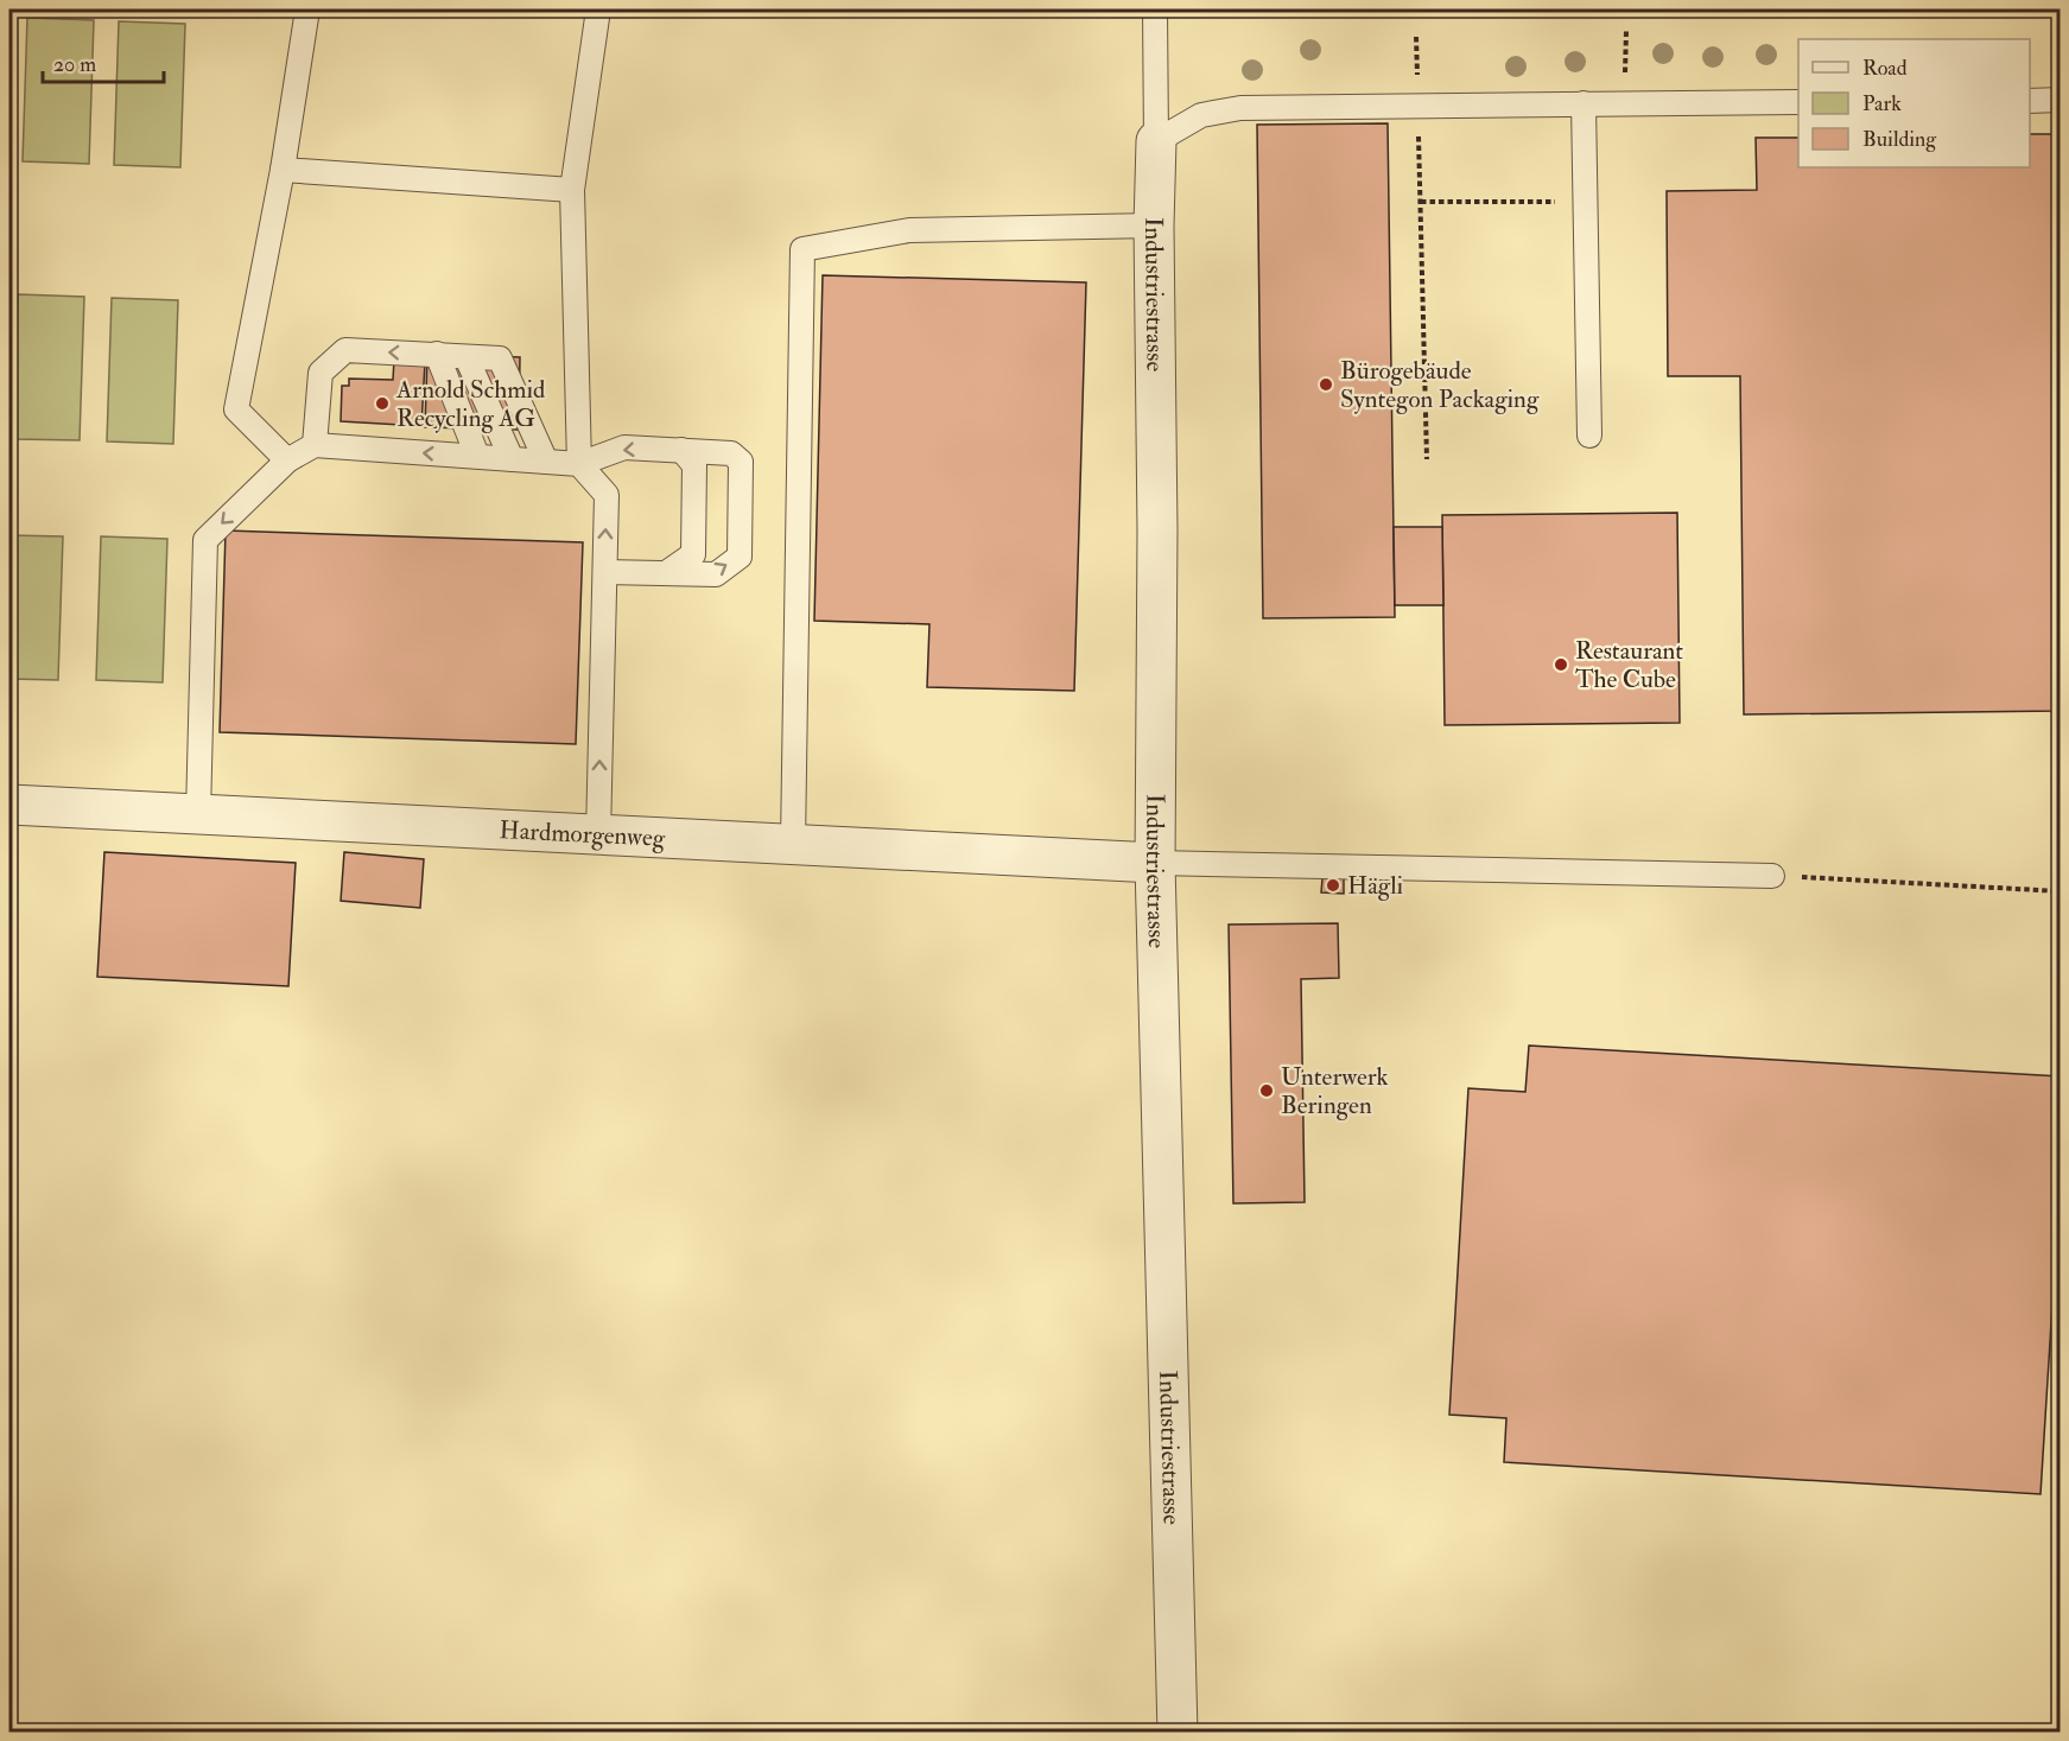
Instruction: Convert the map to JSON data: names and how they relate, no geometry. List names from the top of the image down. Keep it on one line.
{"streets":{"street":["Industriestrasse","Hardmorgenweg"]},"crossings":[["Industriestrasse","Hardmorgenweg"]],"places":["Bürogebäude Syntegon Packaging","Arnold Schmid Recycling AG","Restaurant The Cube","Hägli","Unterwerk Beringen"],"legend":["Road","Park","Building"],"scale_bar":"20 m"}
